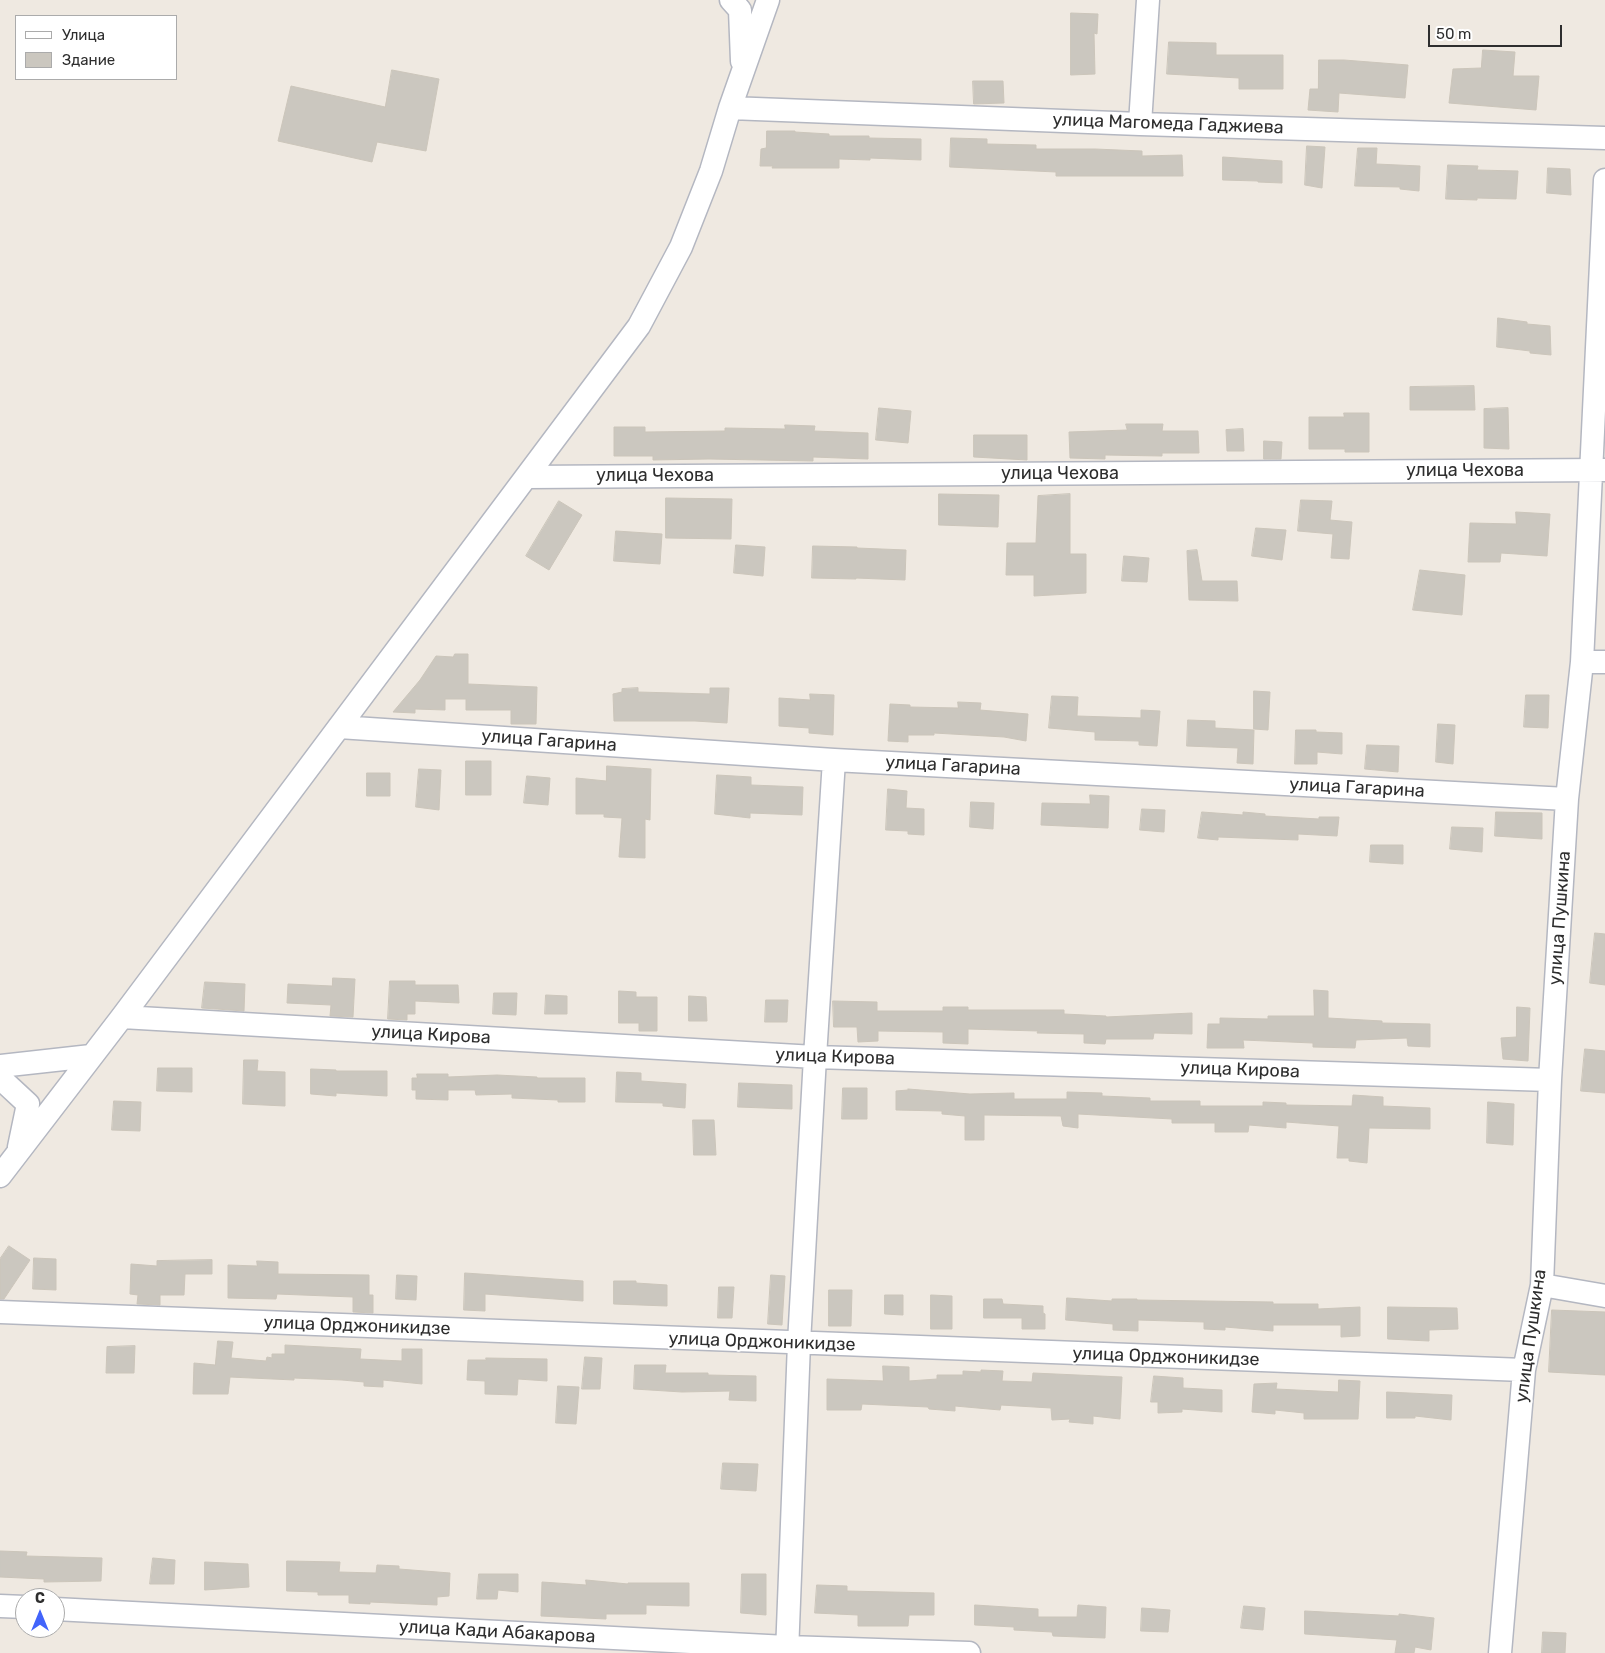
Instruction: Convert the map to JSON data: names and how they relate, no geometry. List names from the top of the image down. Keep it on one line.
{"streets":{"street":["улица Магомеда Гаджиева","улица Чехова","улица Гагарина","улица Пушкина","улица Кирова","улица Орджоникидзе","улица Кади Абакарова"]},"crossings":[["улица Чехова","улица Пушкина"],["улица Гагарина","улица Пушкина"],["улица Пушкина","улица Кирова"],["улица Пушкина","улица Орджоникидзе"]],"legend":["Улица","Здание"],"scale_bar":"50 m","north":"top"}
